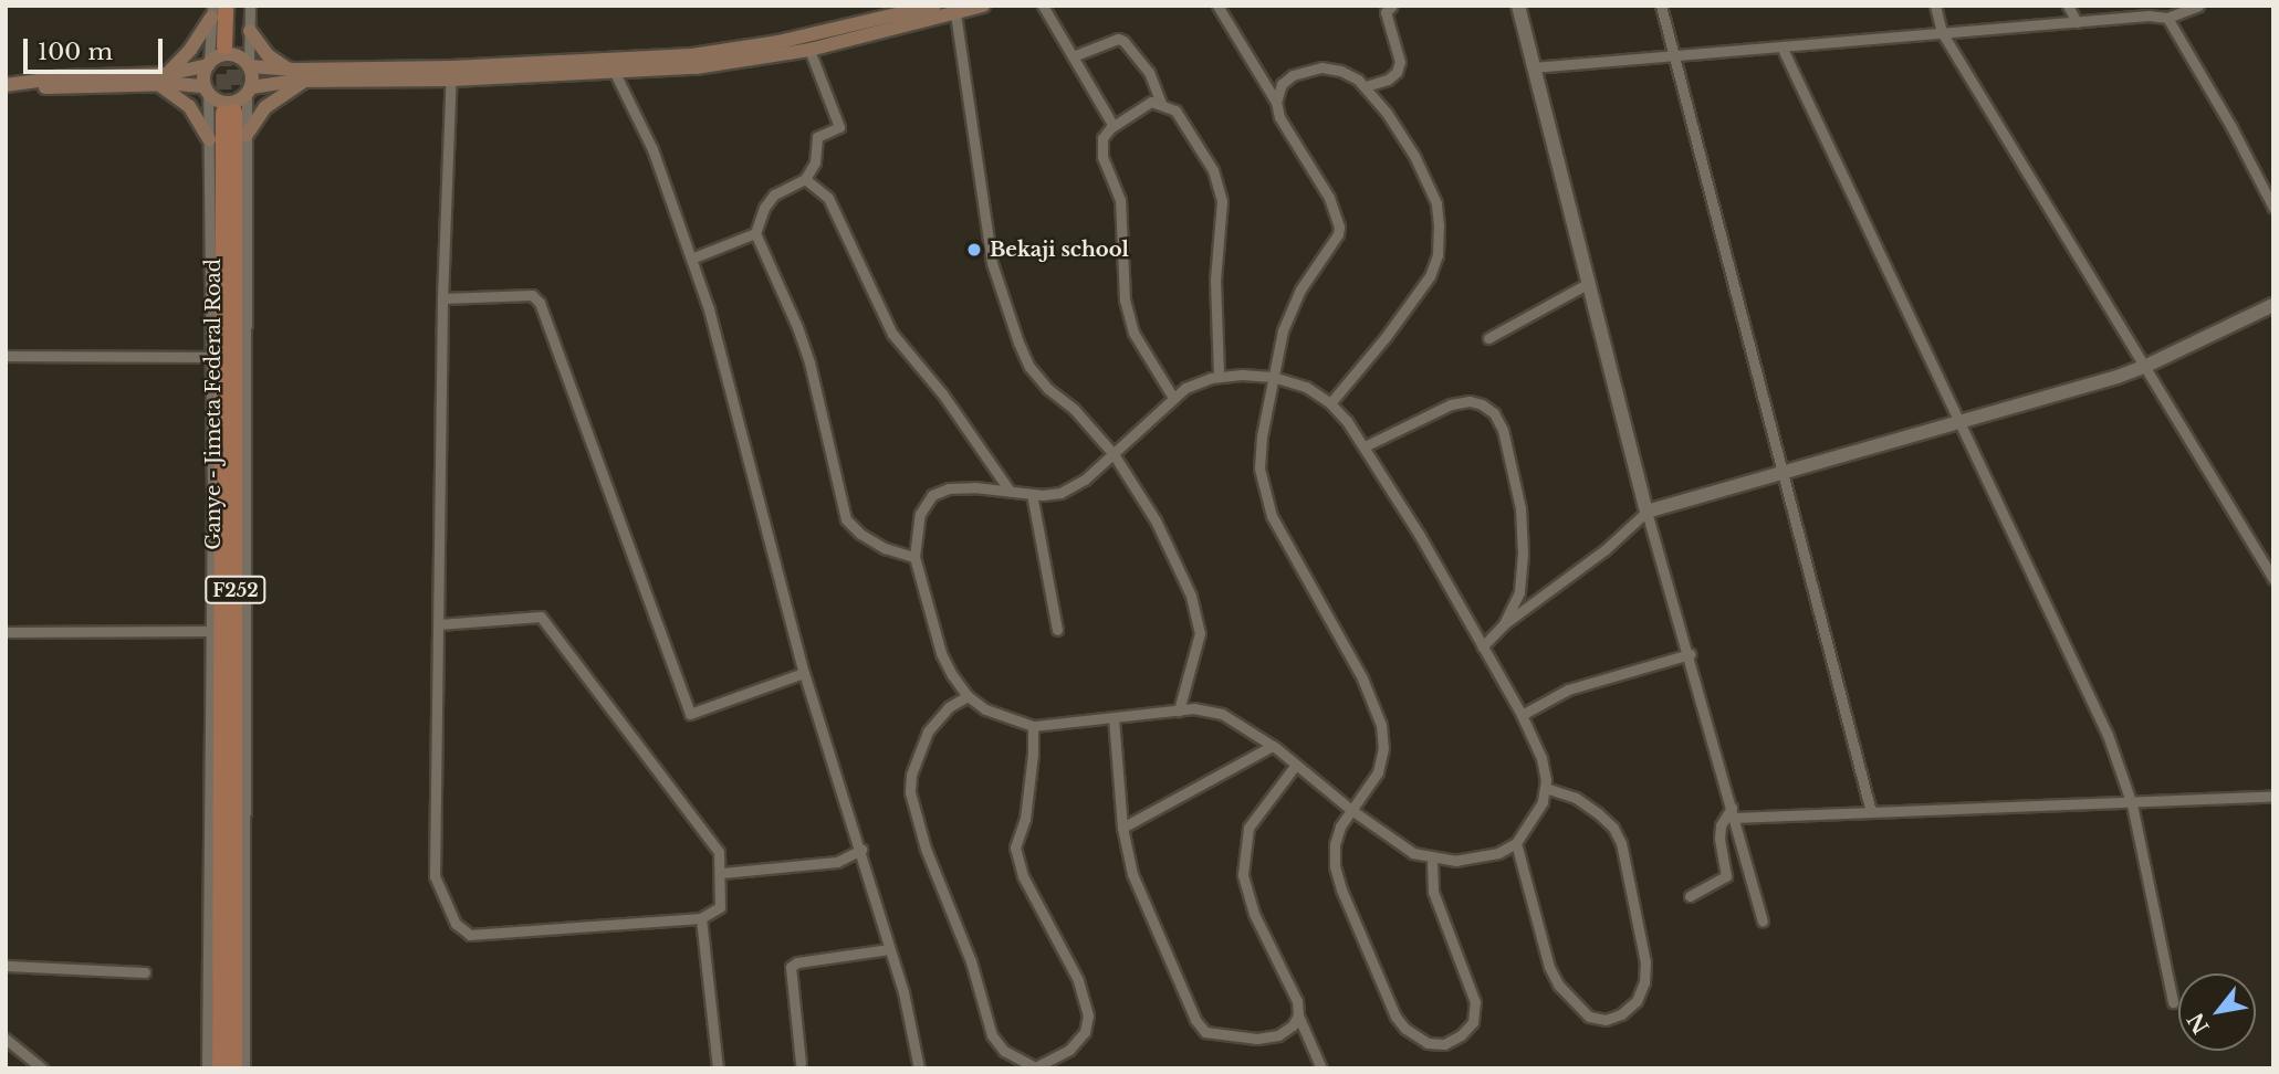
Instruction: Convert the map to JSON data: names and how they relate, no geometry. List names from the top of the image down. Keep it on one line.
{"streets":{"main road":["Ganye - Jimeta Federal Road","F252"]},"places":["Bekaji school"],"scale_bar":"100 m","north":"bottom left"}
